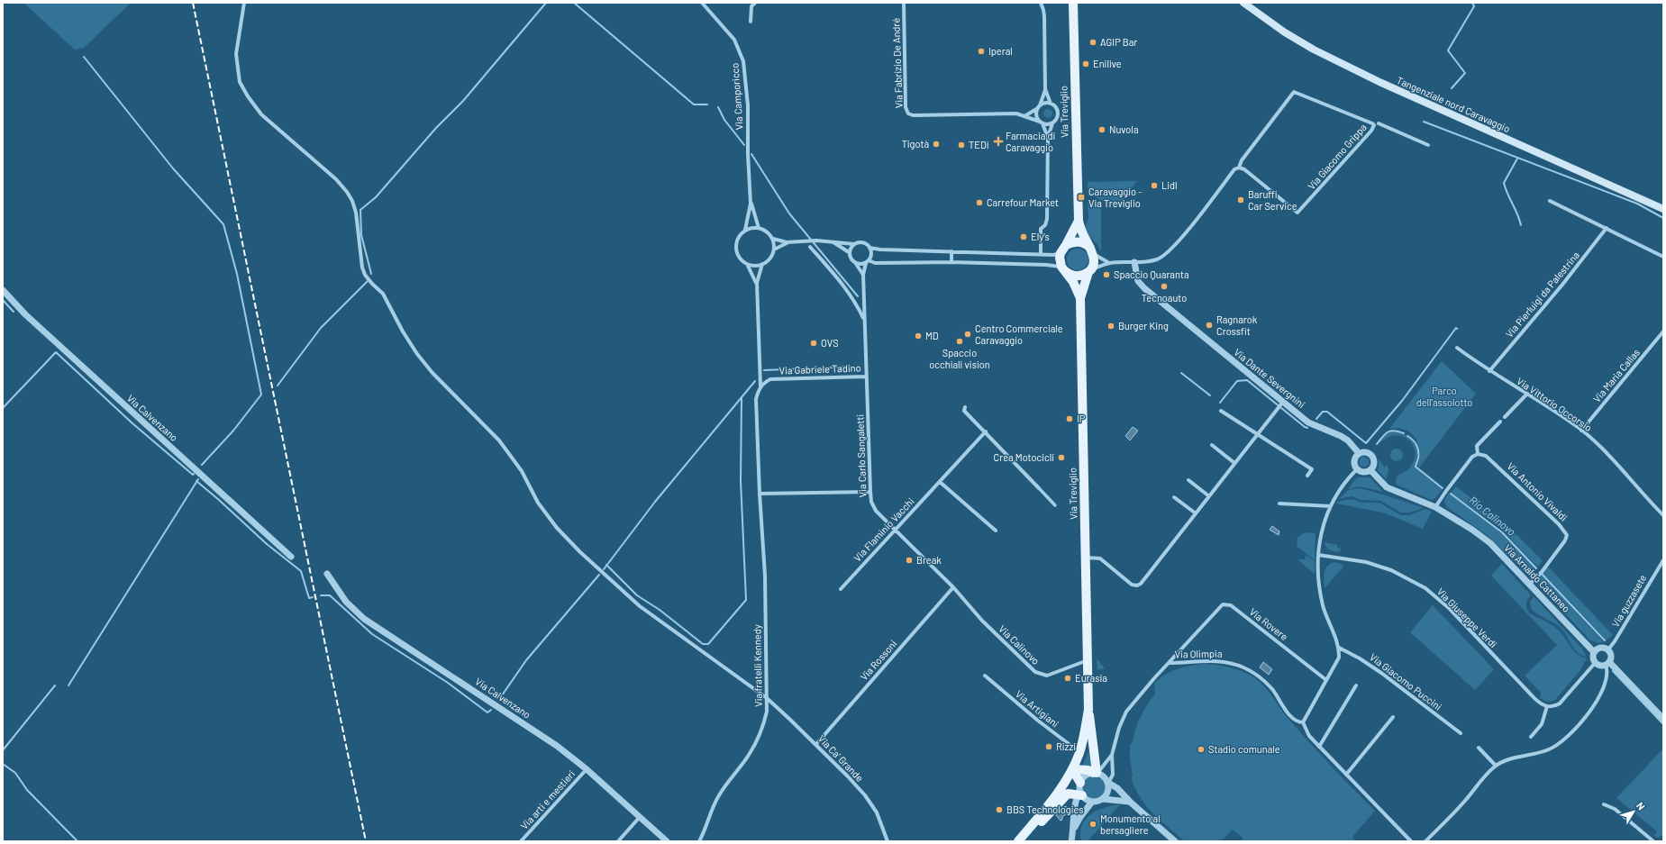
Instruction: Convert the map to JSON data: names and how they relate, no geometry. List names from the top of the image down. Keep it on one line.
{"streets":{"main road":["Tangenziale nord Caravaggio","Via Treviglio"],"street":["Via Fabrizio De André","Via Camporicco","Via Giacomo Grippa","Via Pierluigi da Palestrina","Via Gabriele Tadino","Via Maria Callas","Via Dante Severgnini","Via Vittorio Occorsio","Via Calvenzano","Via Carlo Sangaletti","Via Antonio Vivaldi","Via Flaminio Vacchi","Via Arnaldo Cattaneo","Via guzzasete","Via Giuseppe Verdi","Via Rovere","Via Calinovo","Via Olimpia","Via Rossoni","Via fratelli Kennedy","Via Giacomo Puccini","Via Artigiani","Via Ca' Grande","Via arti e mestieri"]},"crossings":[["Via Treviglio","Via Calinovo"],["Via Giacomo Grippa","Via Dante Severgnini"],["Via Pierluigi da Palestrina","Via Vittorio Occorsio"],["Via Gabriele Tadino","Via Carlo Sangaletti"],["Via Maria Callas","Via Vittorio Occorsio"],["Via Dante Severgnini","Via Arnaldo Cattaneo"],["Via Calvenzano","Via arti e mestieri"],["Via Carlo Sangaletti","Via Flaminio Vacchi"],["Via Carlo Sangaletti","Via Calinovo"],["Via Carlo Sangaletti","Via Rossoni"],["Via Antonio Vivaldi","Via Arnaldo Cattaneo"],["Via Arnaldo Cattaneo","Via guzzasete"],["Via Rovere","Via Olimpia"],["Via Calinovo","Via Rossoni"],["Via Rossoni","Via Ca' Grande"],["Via fratelli Kennedy","Via Ca' Grande"]],"water":["Rio Calinovo"],"parks":["Parco dell'assolotto"],"places":{"other":["AGIP Bar","Iperal","Enilive","Nuvola","Tigotà","TEDi","Lidl","Baruffi Car Service","Carrefour Market","Ely's","Spaccio Quaranta","Tecnoauto","Ragnarok Crossfit","Burger King","Centro Commerciale Caravaggio","MD","Spaccio occhiali vision","OVS","IP","Crea Motocicli","Break","Eurasia","Rizzi","Stadio comunale","BBS Technologies","Monumento al bersagliere"],"health":["Farmacia di Caravaggio"],"transit":["Caravaggio - Via Treviglio"]},"north":"top right"}
